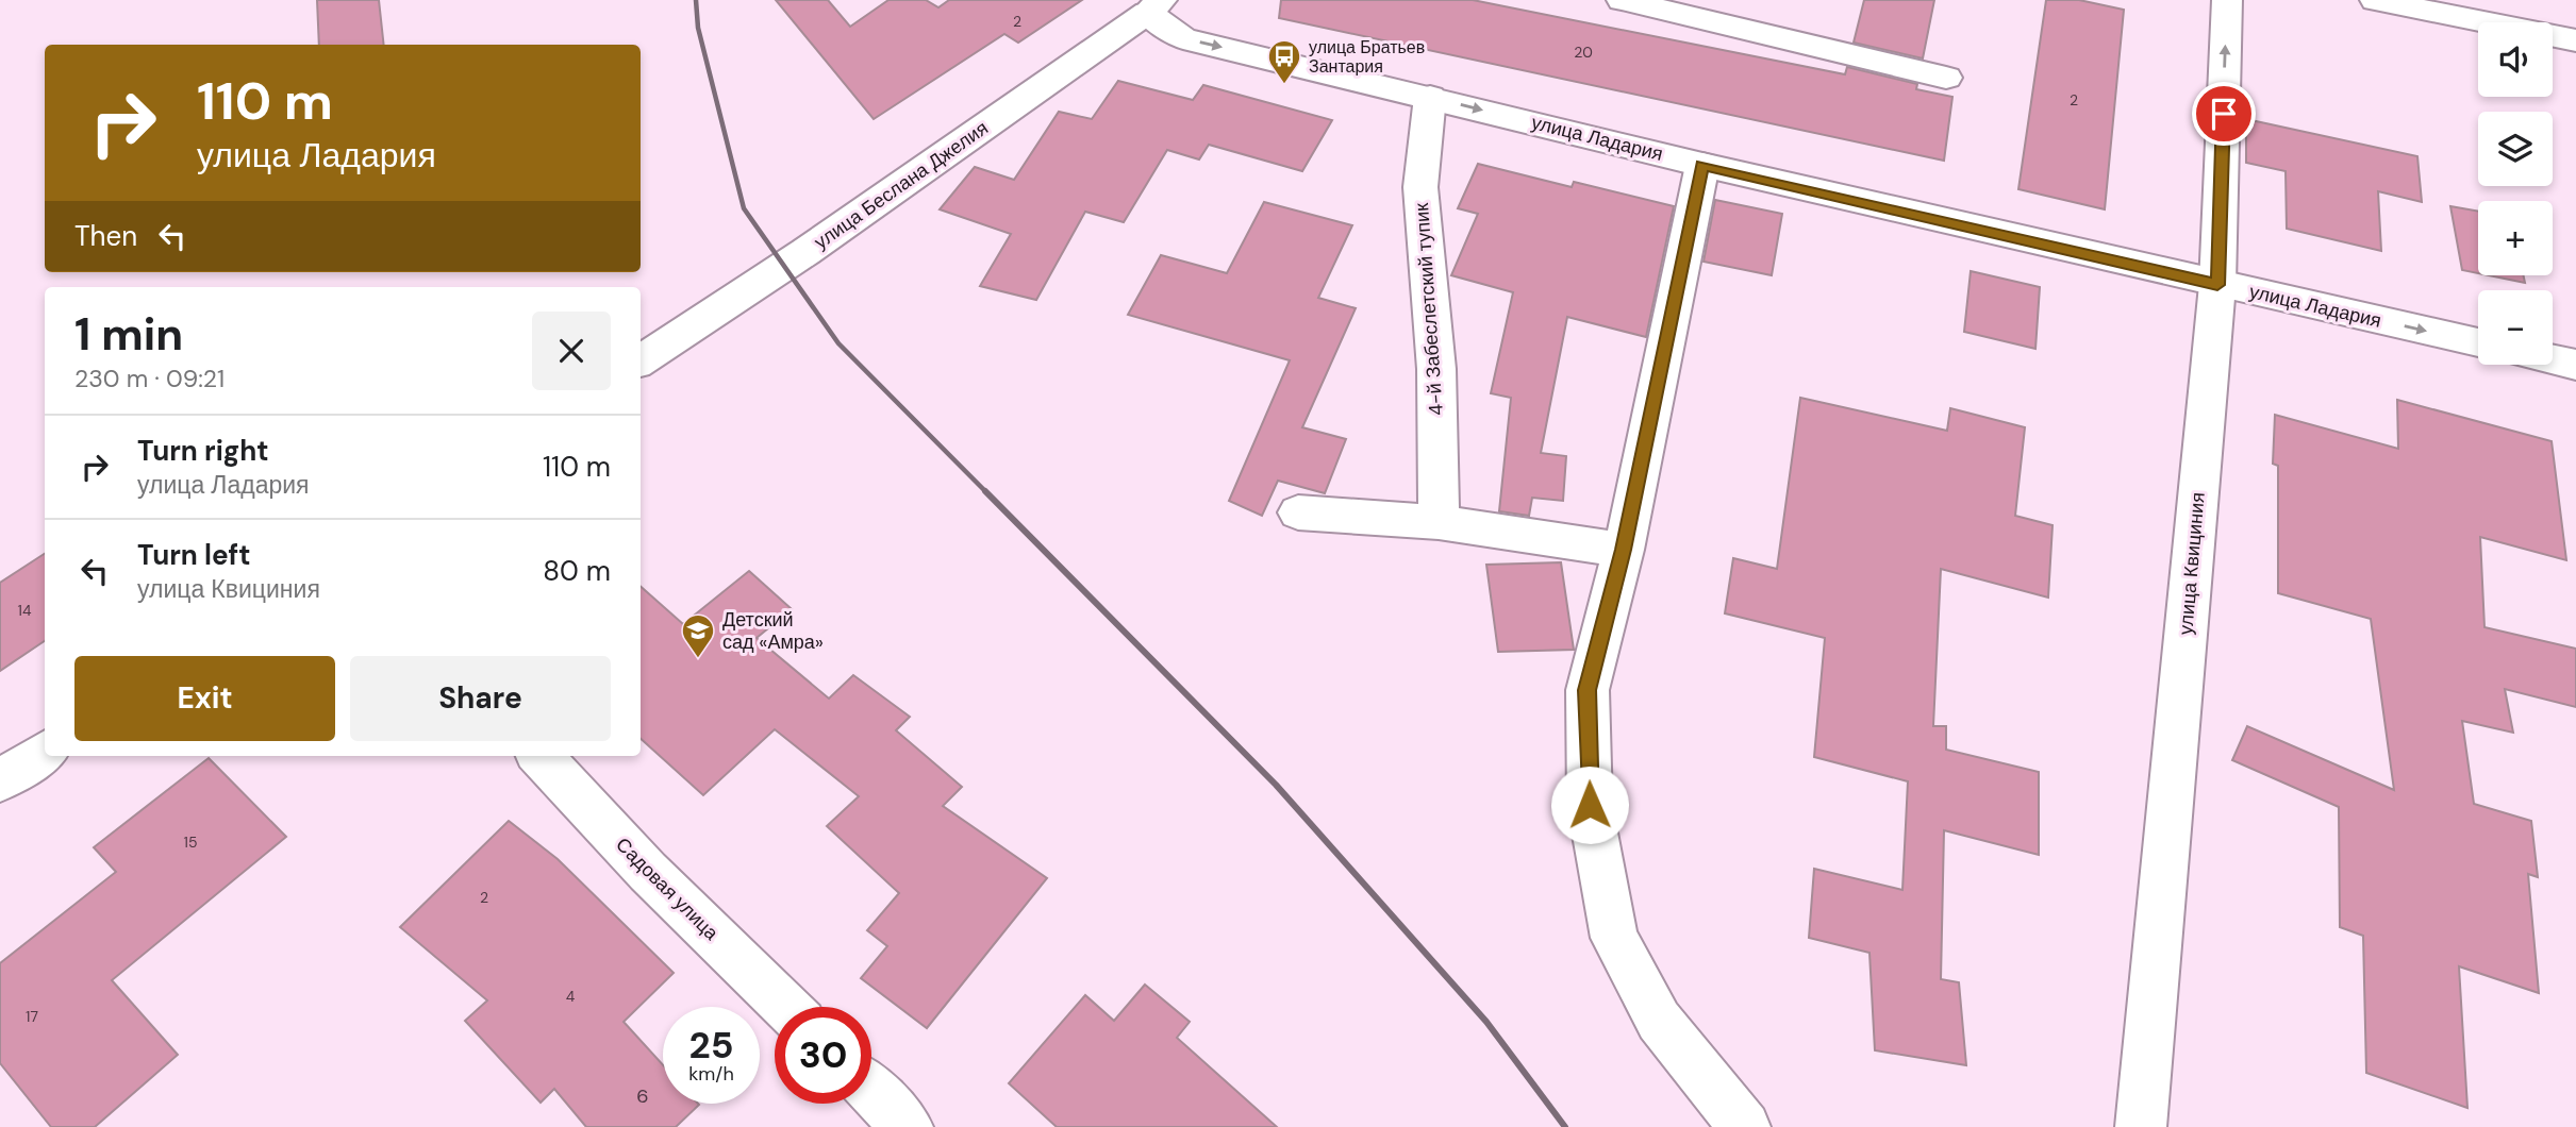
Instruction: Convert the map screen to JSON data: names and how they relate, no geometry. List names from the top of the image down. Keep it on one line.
{"streets":{"main road":["улица Ладария","улица Беслана Джелия","4-й Забеслетский тупик","улица Квициния","Садовая улица"]},"crossings":[["улица Ладария","улица Беслана Джелия"],["улица Ладария","4-й Забеслетский тупик"],["улица Ладария","улица Квициния"]],"places":{"bus stop":["улица Братьев Зантария"],"school or university":["Детский сад «Амра»"]},"house_numbers":["2","20","2","14","15","2","4","17","6"],"page":{"map_buttons":["+","−"],"turn":["110 m","улица Ладария"],"then":"Then","heading":["1 min","230 m · 09:21"],"list":[{"name":"Turn right","note":"улица Ладария","value":"110 m"},{"name":"Turn left","note":"улица Квициния","value":"80 m"}],"buttons":["Exit","Share"],"speed":"25 km/h","limit":"30"}}
